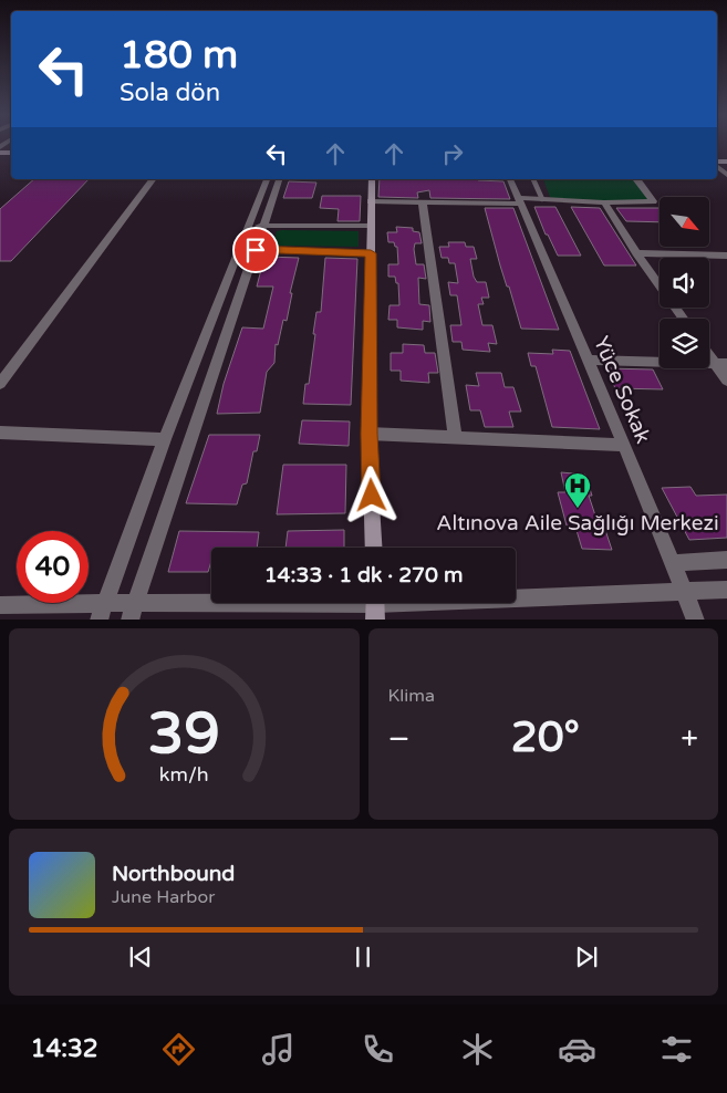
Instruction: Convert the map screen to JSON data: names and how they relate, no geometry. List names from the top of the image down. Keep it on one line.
{"streets":{"street":["Yüce Sokak"]},"places":{"hospital":["Altınova Aile Sağlığı Merkezi"]},"north":"bottom right","page":{"turn":["180 m","Sola dön"],"limit":"40","trip":"14:33 · 1 dk · 270 m","tile":"Klima","heat":["−","20°","+"],"song":["Northbound","June Harbor"],"tabs":"14:32","gauge":["39","km/h"]}}
